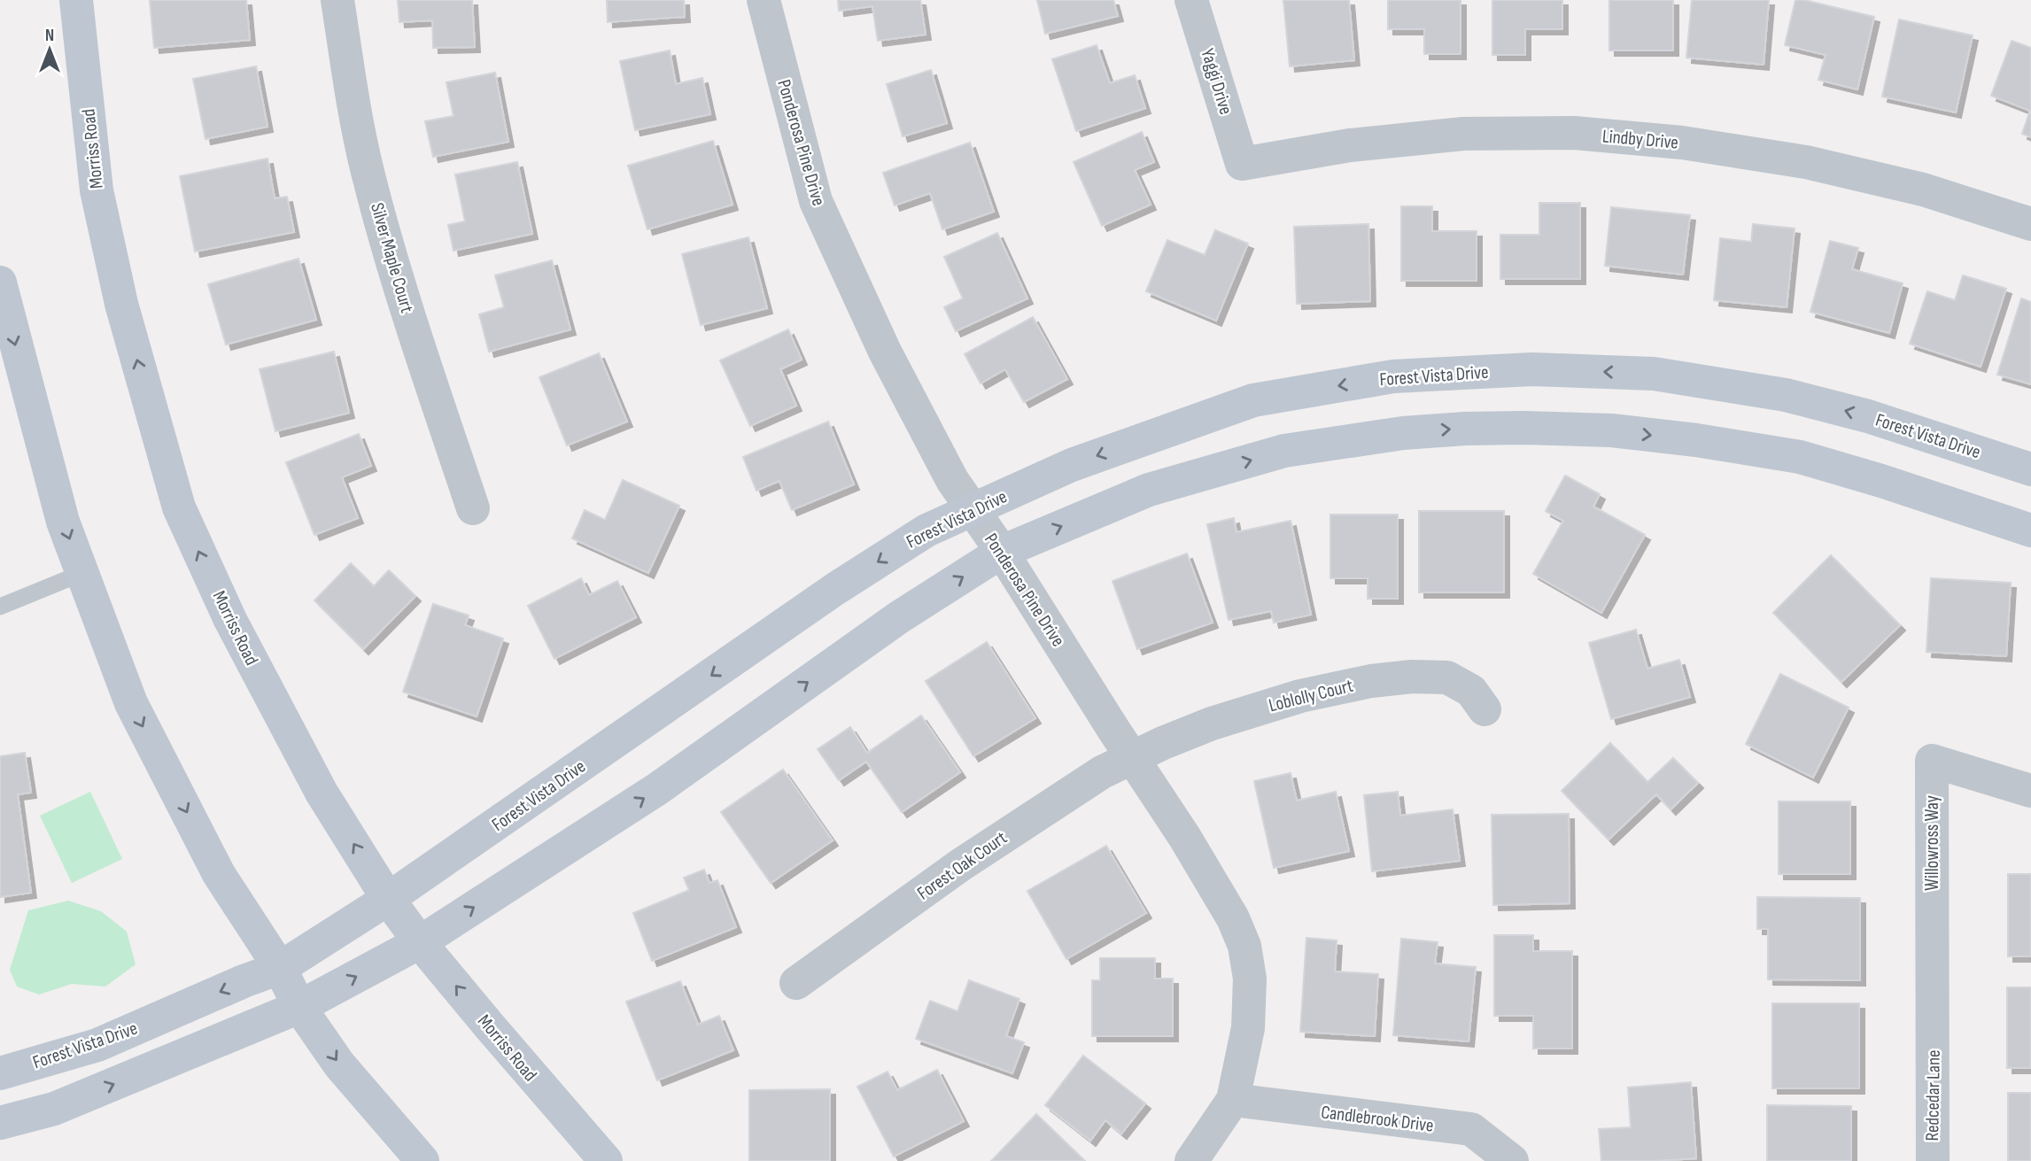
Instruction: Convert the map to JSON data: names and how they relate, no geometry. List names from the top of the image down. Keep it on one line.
{"streets":{"main road":["Morriss Road","Forest Vista Drive"],"street":["Yaggi Drive","Lindby Drive","Ponderosa Pine Drive","Silver Maple Court","Loblolly Court","Willowross Way","Forest Oak Court","Redcedar Lane","Candlebrook Drive"]},"crossings":[["Yaggi Drive","Lindby Drive"],["Ponderosa Pine Drive","Forest Vista Drive"],["Ponderosa Pine Drive","Loblolly Court"],["Ponderosa Pine Drive","Forest Oak Court"],["Ponderosa Pine Drive","Candlebrook Drive"],["Morriss Road","Forest Vista Drive"],["Loblolly Court","Forest Oak Court"],["Willowross Way","Redcedar Lane"]],"north":"top"}
